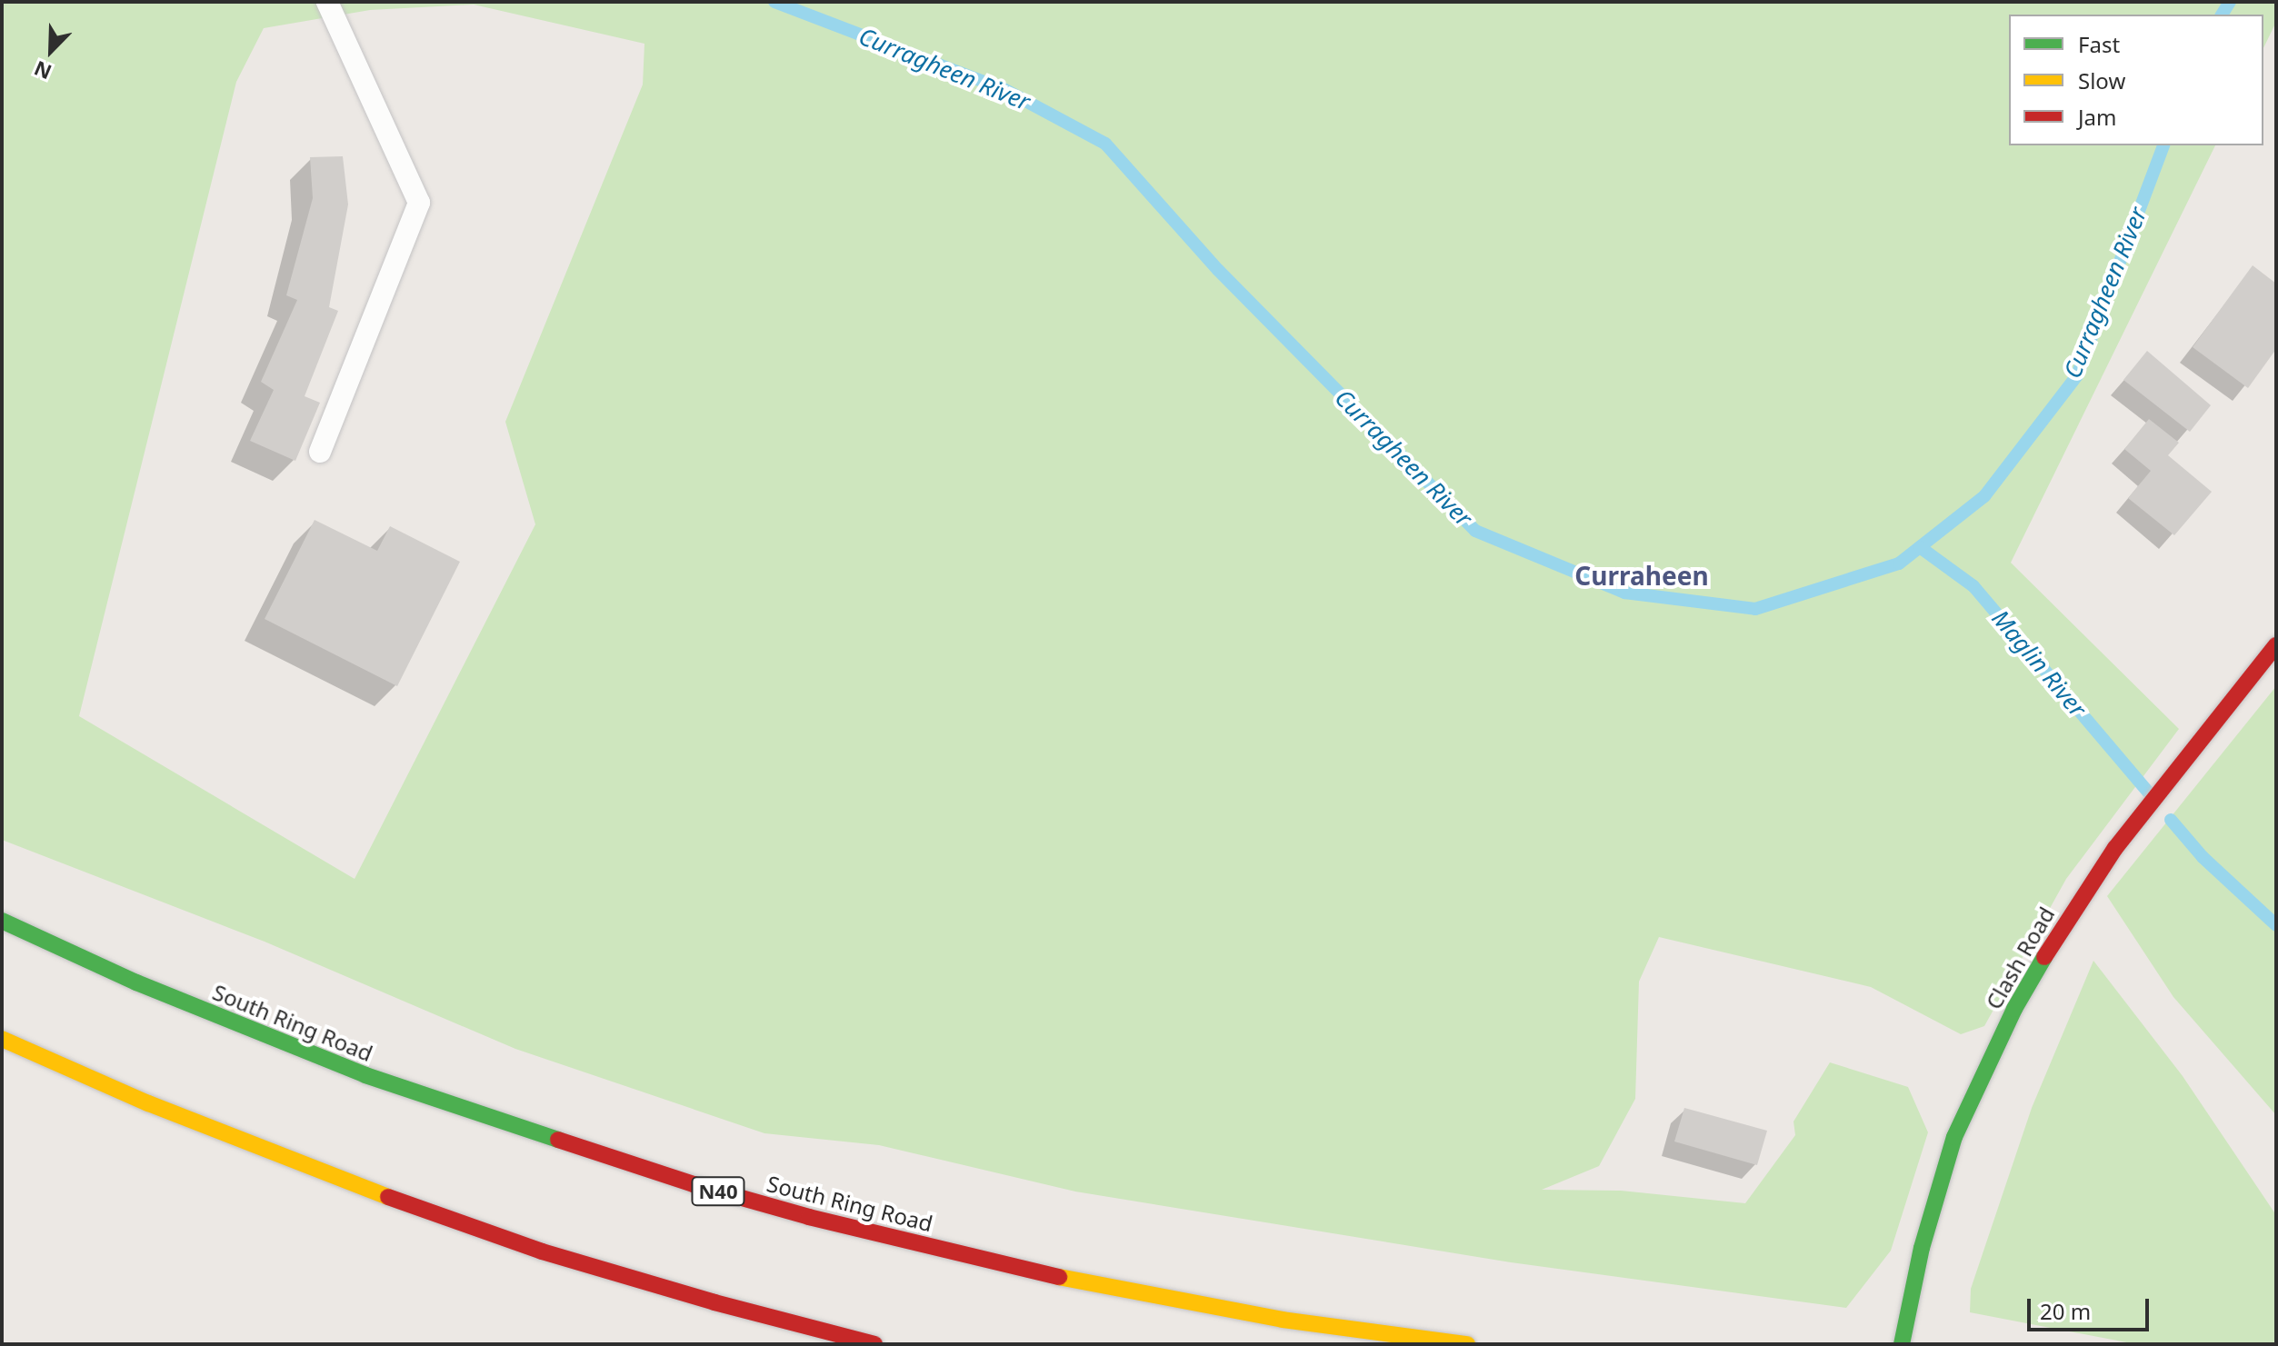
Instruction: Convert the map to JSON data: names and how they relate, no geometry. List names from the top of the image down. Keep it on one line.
{"streets":{"main road":["Clash Road","South Ring Road","N40"]},"districts":["Curraheen"],"water":["Curragheen River","Maglin River"],"legend":["Fast","Slow","Jam"],"scale_bar":"20 m","north":"bottom left"}
